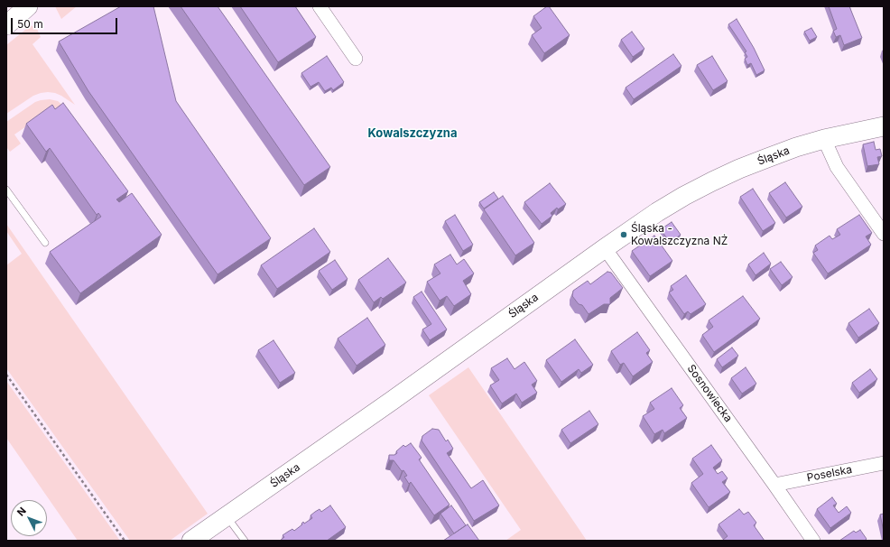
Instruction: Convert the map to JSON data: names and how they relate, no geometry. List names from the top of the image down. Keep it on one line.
{"streets":{"street":["Śląska","Sosnowiecka","Poselska"]},"crossings":[["Śląska","Sosnowiecka"],["Sosnowiecka","Poselska"]],"districts":["Kowalszczyzna"],"places":["Śląska - Kowalszczyzna NŻ"],"scale_bar":"50 m","north":"top left"}
